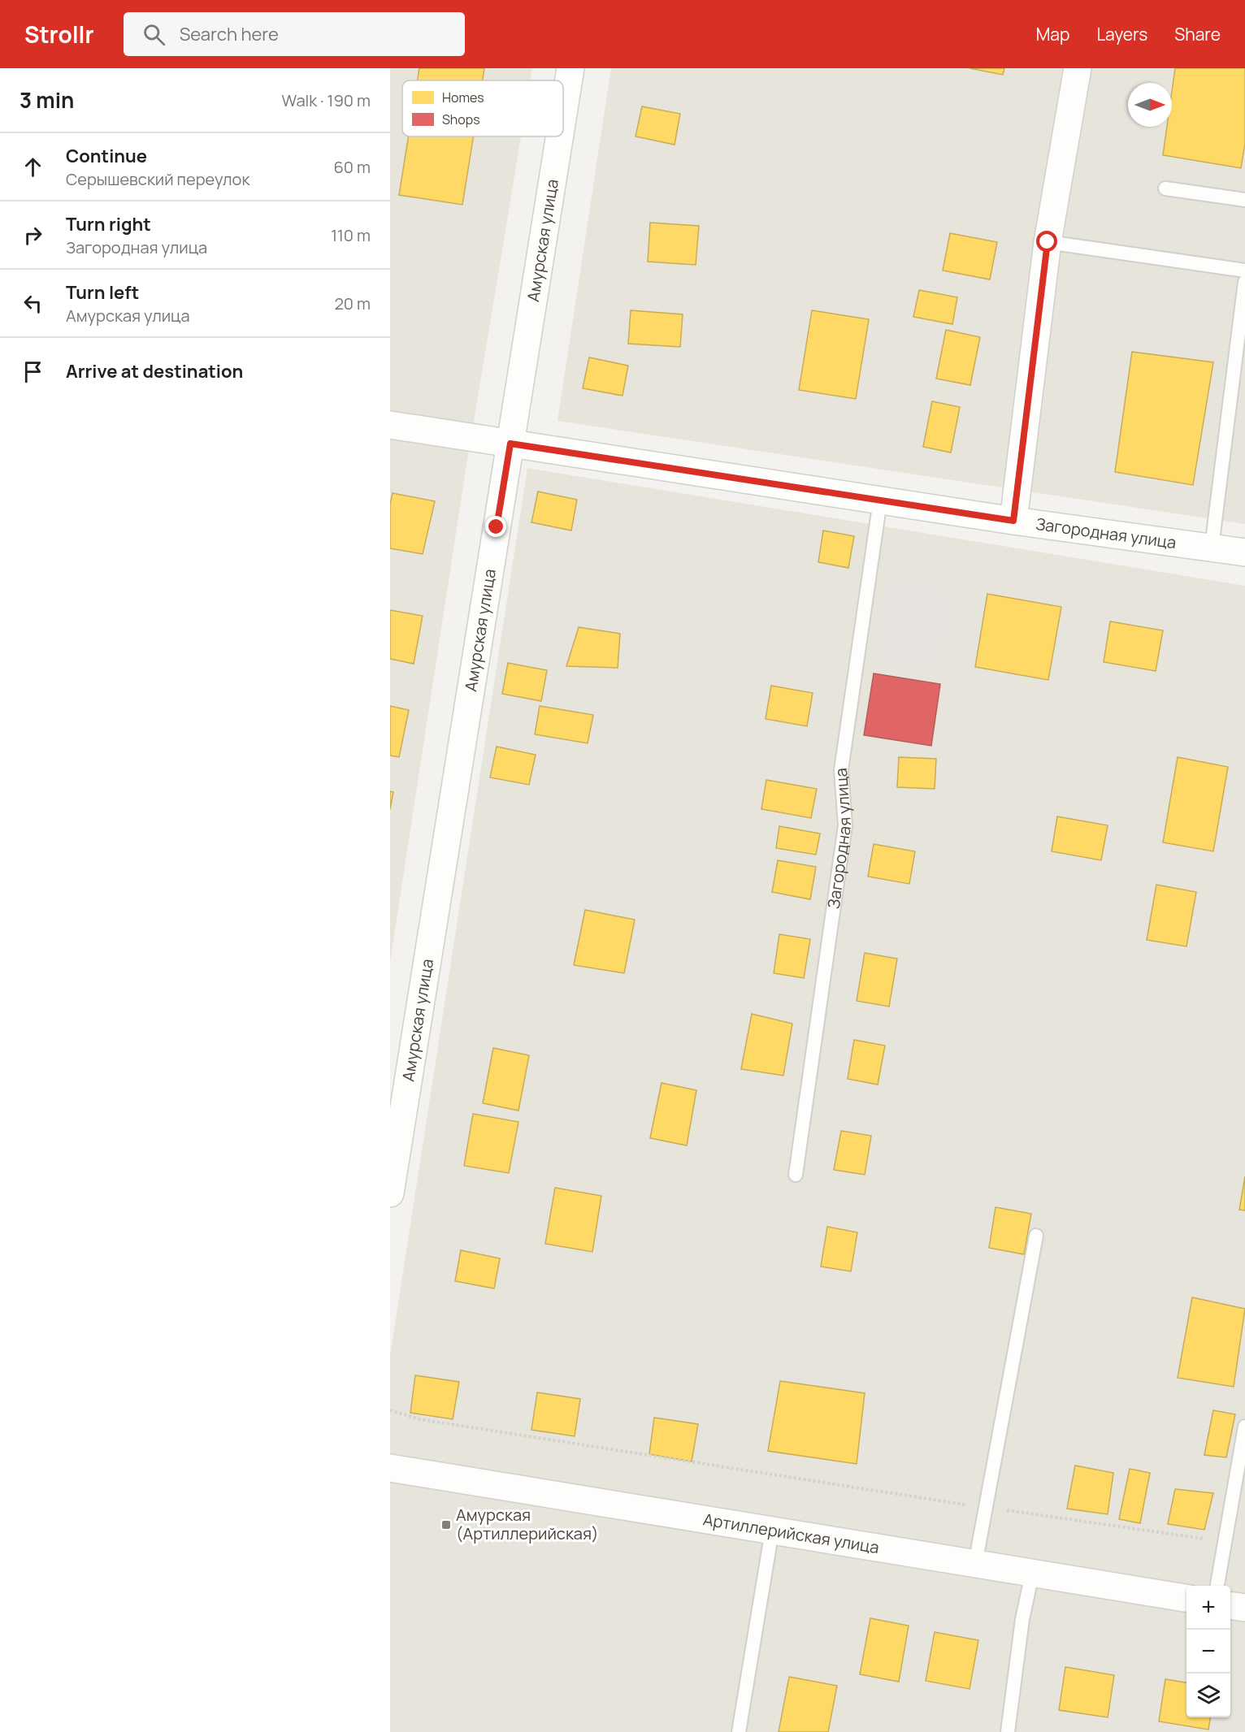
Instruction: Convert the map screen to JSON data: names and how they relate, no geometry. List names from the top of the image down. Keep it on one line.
{"streets":{"street":["Амурская улица","Загородная улица","Артиллерийская улица"]},"crossings":[["Амурская улица","Загородная улица"]],"places":{"transit":["Амурская (Артиллерийская)"]},"legend":["Homes","Shops"],"north":"right","page":{"header":"Strollr","search":"Search here","nav":["Map","Layers","Share"],"heading":["3 min","Walk · 190 m"],"list":[["Continue","Серышевский переулок","60 m"],["Turn right","Загородная улица","110 m"],["Turn left","Амурская улица","20 m"],"Arrive at destination"],"map_buttons":["+","−"]}}
